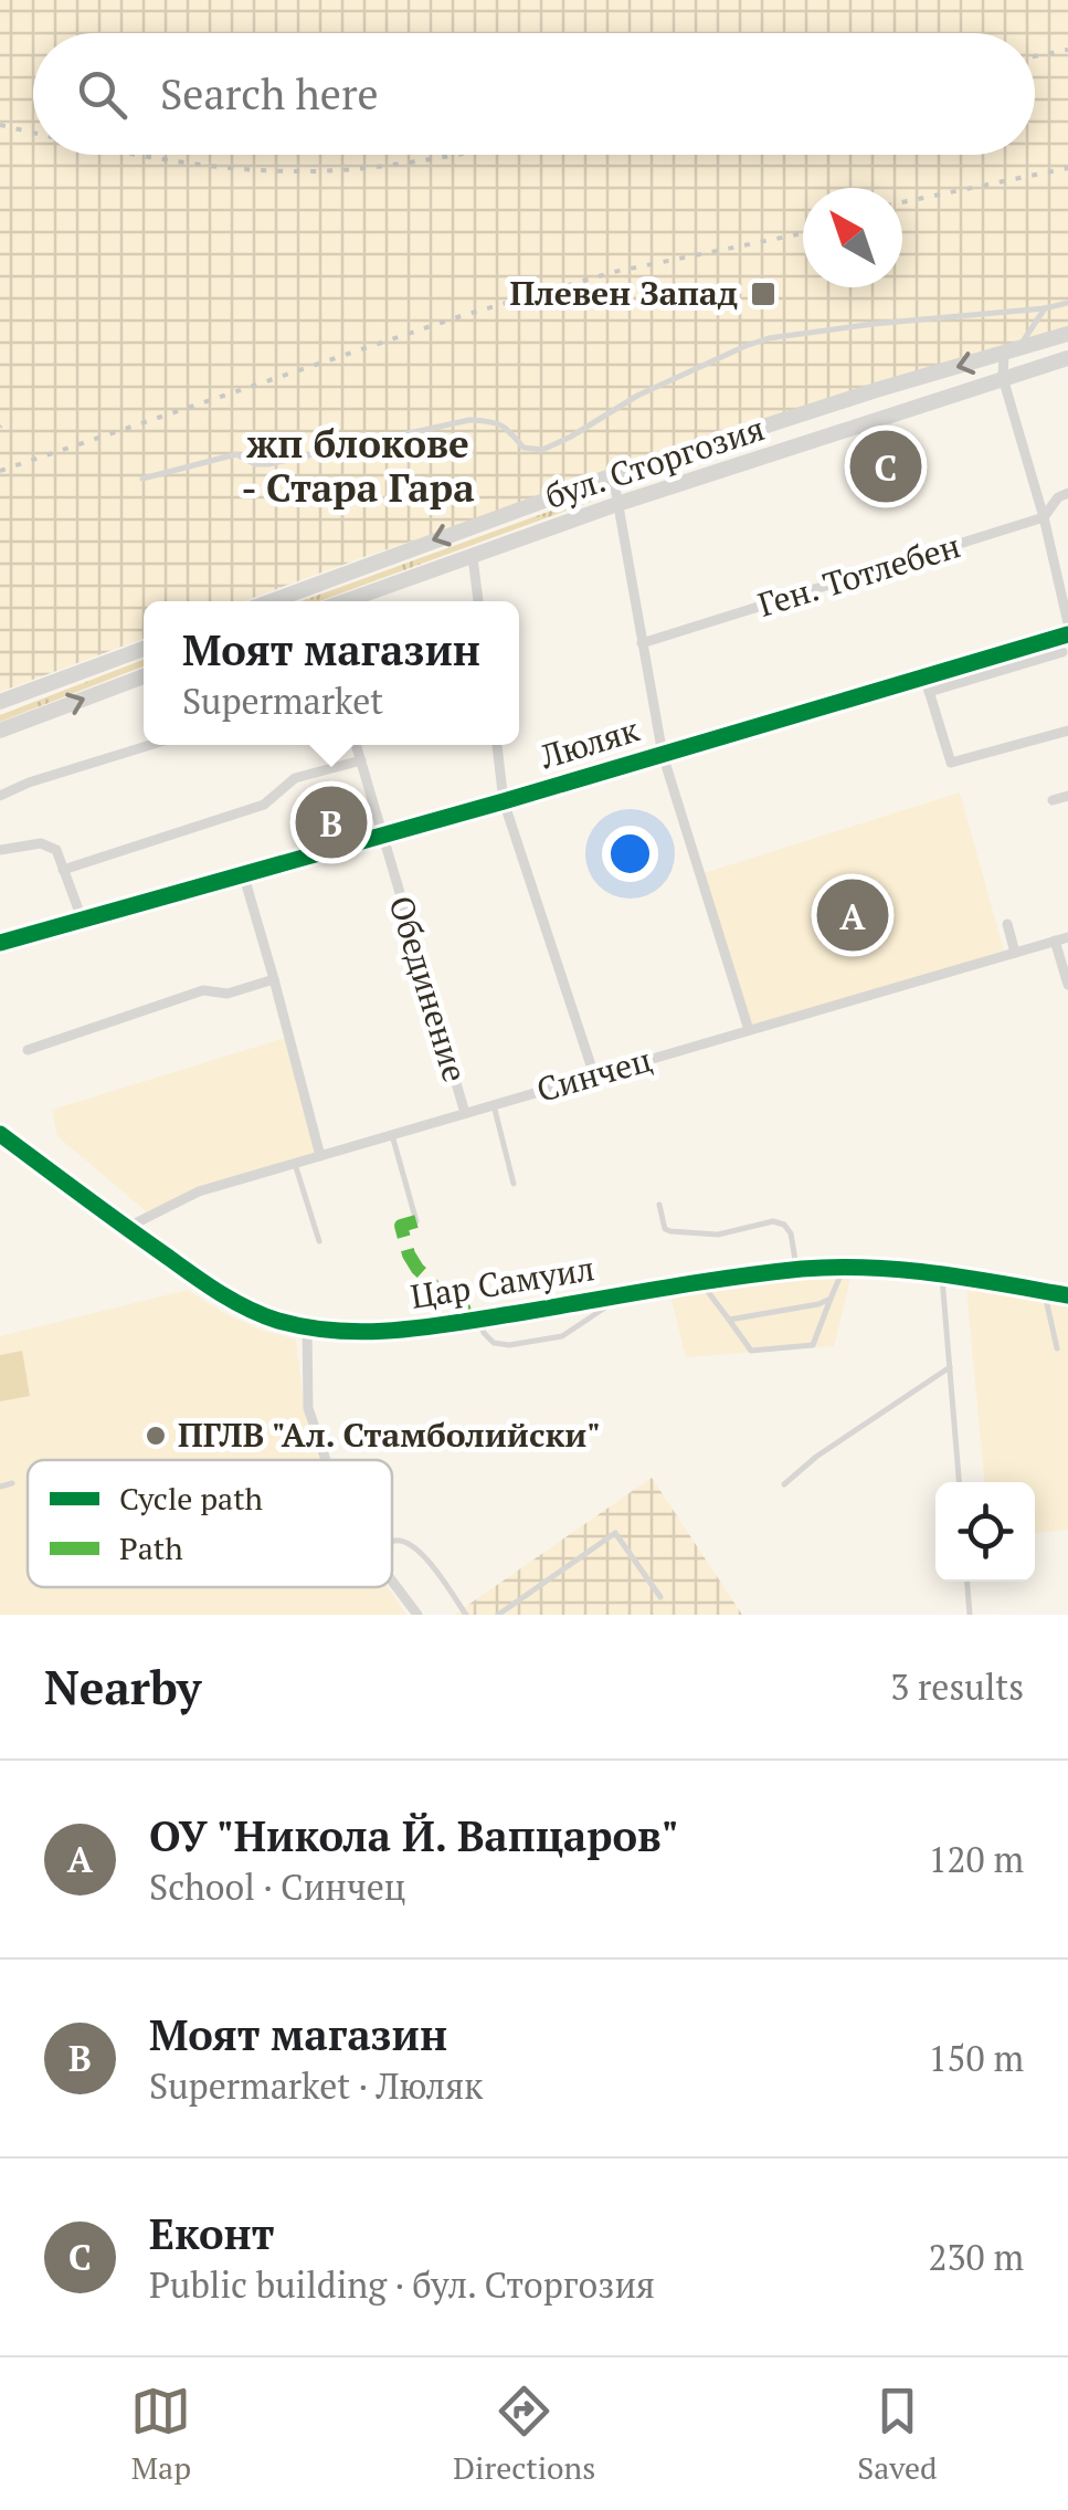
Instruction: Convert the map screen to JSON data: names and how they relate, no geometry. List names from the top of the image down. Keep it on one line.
{"streets":{"main road":["бул. Сторгозия"],"street":["Ген. Тотлебен","Люляк","Обединение","Синчец","Цар Самуил"]},"crossings":[["Люляк","Обединение"],["Обединение","Синчец"],["Синчец","Цар Самуил"]],"districts":["жп блокове - Стара Гара"],"places":{"transit":["Плевен Запад"],"other":["ПГЛВ \"Ал. Стамболийски\""]},"legend":["Cycle path","Path"],"north":"top left","page":{"search":"Search here","pins":["C","B","A"],"popup":["Моят магазин","Supermarket"],"heading":["Nearby","3 results"],"list":[{"mark":"A","name":"ОУ \"Никола Й. Вапцаров\"","note":"School · Синчец","value":"120 m"},{"mark":"B","name":"Моят магазин","note":"Supermarket · Люляк","value":"150 m"},{"mark":"C","name":"Еконт","note":"Public building · бул. Сторгозия","value":"230 m"}],"nav":["Map","Directions","Saved"]}}
